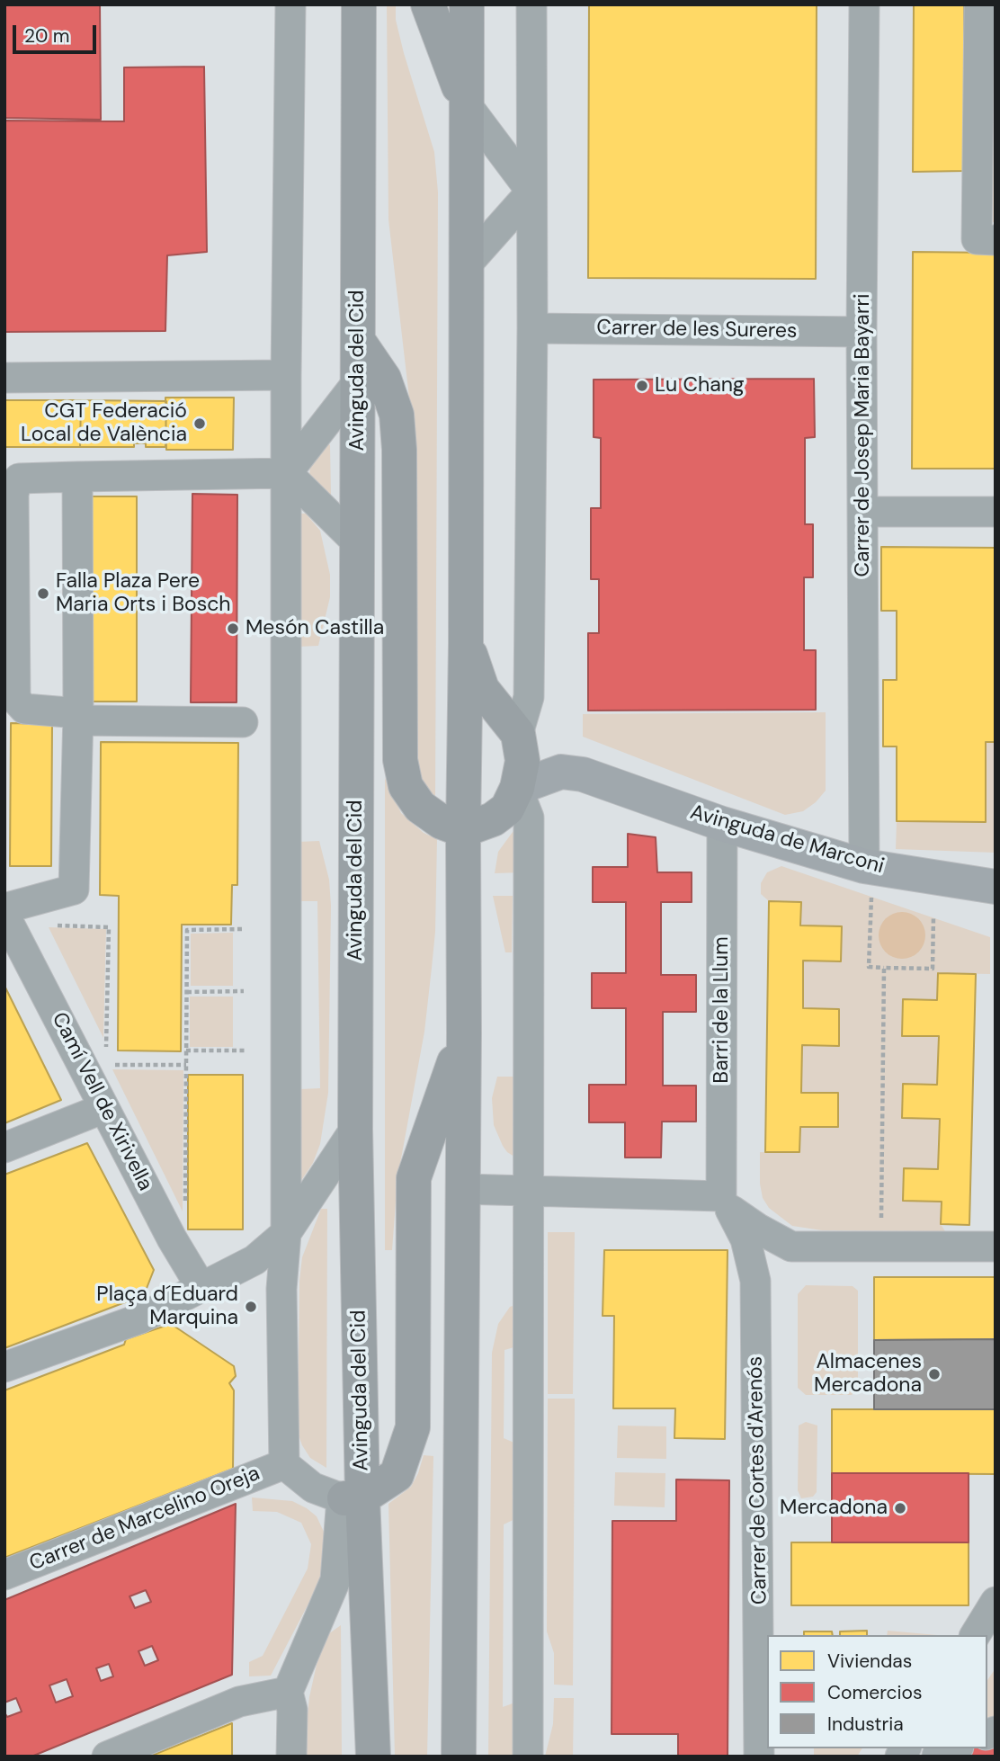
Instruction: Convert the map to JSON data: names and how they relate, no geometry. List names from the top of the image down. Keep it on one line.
{"streets":{"main road":["Avinguda del Cid"],"street":["Carrer de les Sureres","Carrer de Josep Maria Bayarri","Avinguda de Marconi","Barri de la Llum","Camí Vell de Xirivella","Carrer de Cortes d'Arenós","Carrer de Marcelino Oreja"]},"crossings":[["Carrer de les Sureres","Carrer de Josep Maria Bayarri"],["Avinguda del Cid","Carrer de Marcelino Oreja"],["Carrer de Josep Maria Bayarri","Avinguda de Marconi"],["Avinguda de Marconi","Barri de la Llum"],["Barri de la Llum","Carrer de Cortes d'Arenós"]],"places":["Lu Chang","CGT Federació Local de València","Falla Plaza Pere Maria Orts i Bosch","Mesón Castilla","Plaça d´Eduard Marquina","Almacenes Mercadona","Mercadona"],"legend":["Viviendas","Comercios","Industria"],"scale_bar":"20 m"}
